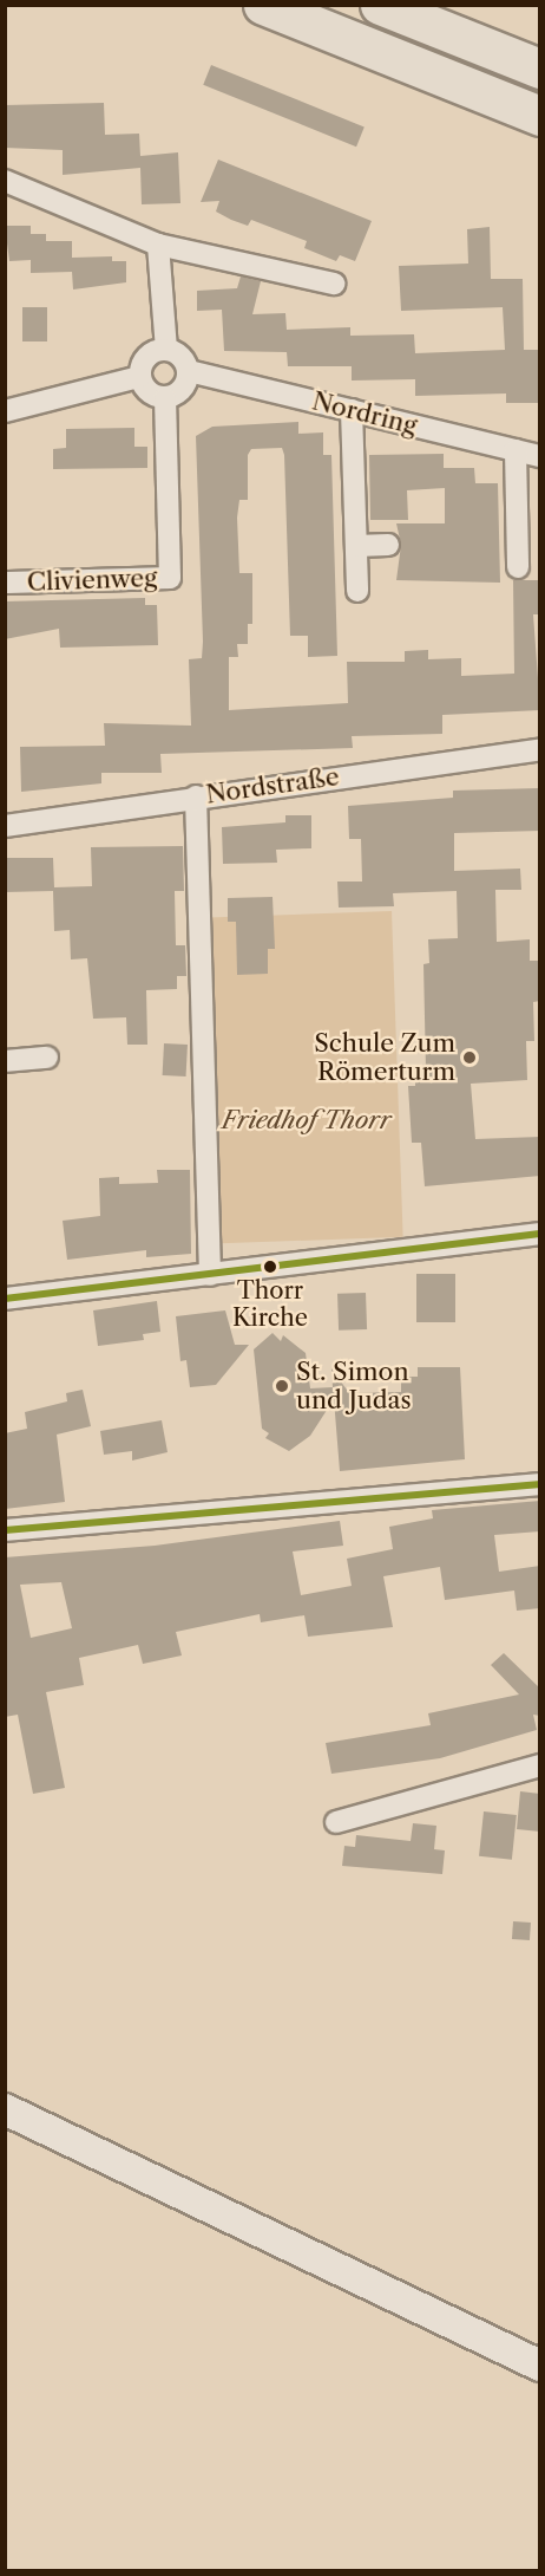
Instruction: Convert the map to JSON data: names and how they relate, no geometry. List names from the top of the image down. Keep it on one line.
{"streets":{"street":["Nordring","Clivienweg","Nordstraße"]},"crossings":[["Nordring","Clivienweg"]],"parks":["Friedhof Thorr"],"places":["Schule Zum Römerturm","Thorr Kirche","St. Simon und Judas"]}
